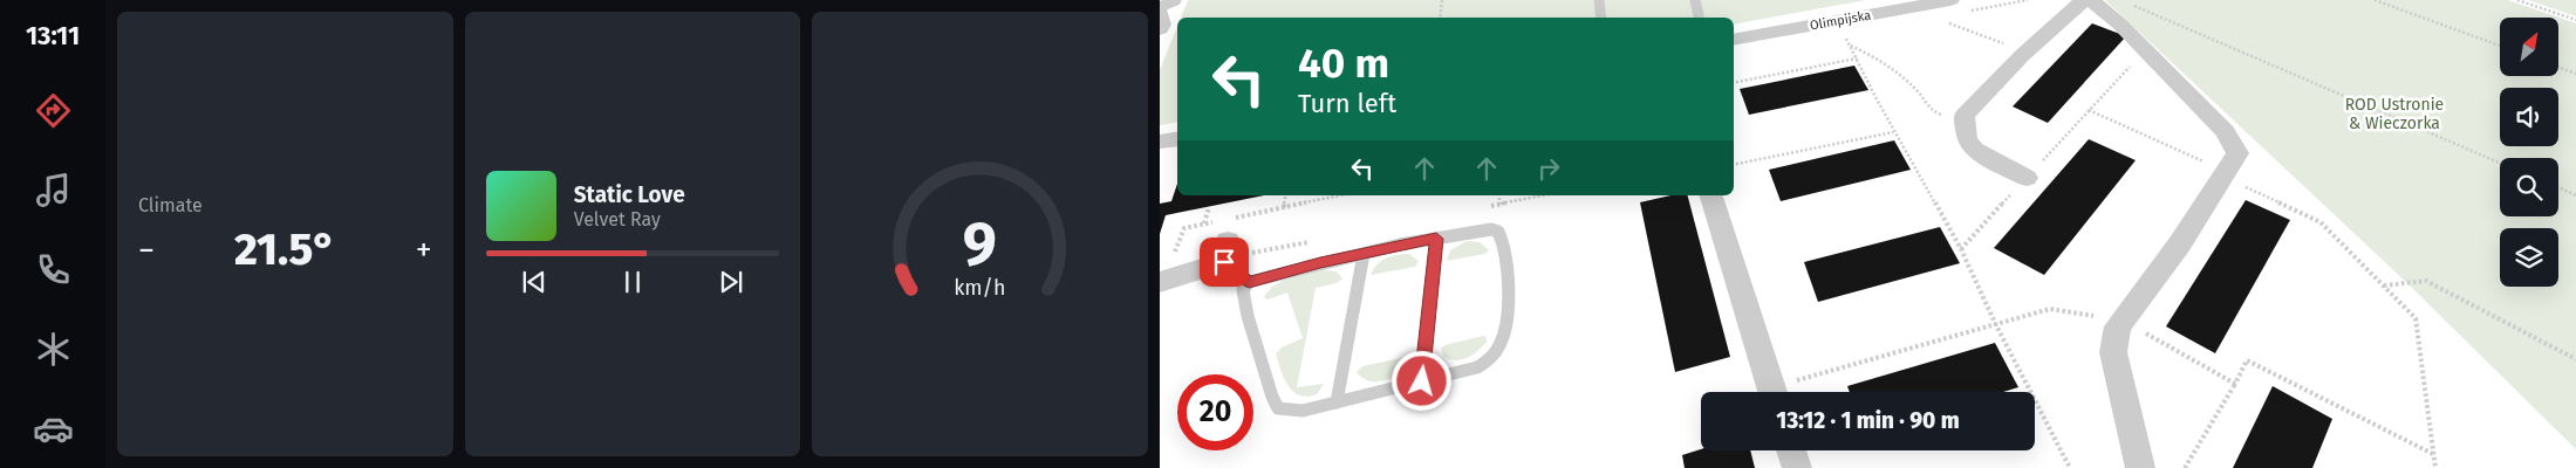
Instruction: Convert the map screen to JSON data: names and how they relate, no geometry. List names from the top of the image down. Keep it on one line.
{"streets":{"street":["Olimpijska"]},"parks":["ROD Ustronie & Wieczorka"],"north":"top right","page":{"tabs":"13:11","tile":"Climate","turn":["40 m","Turn left"],"song":["Static Love","Velvet Ray"],"heat":["−","21.5°","+"],"limit":"20","trip":"13:12 · 1 min · 90 m","gauge":["9","km/h"]}}
